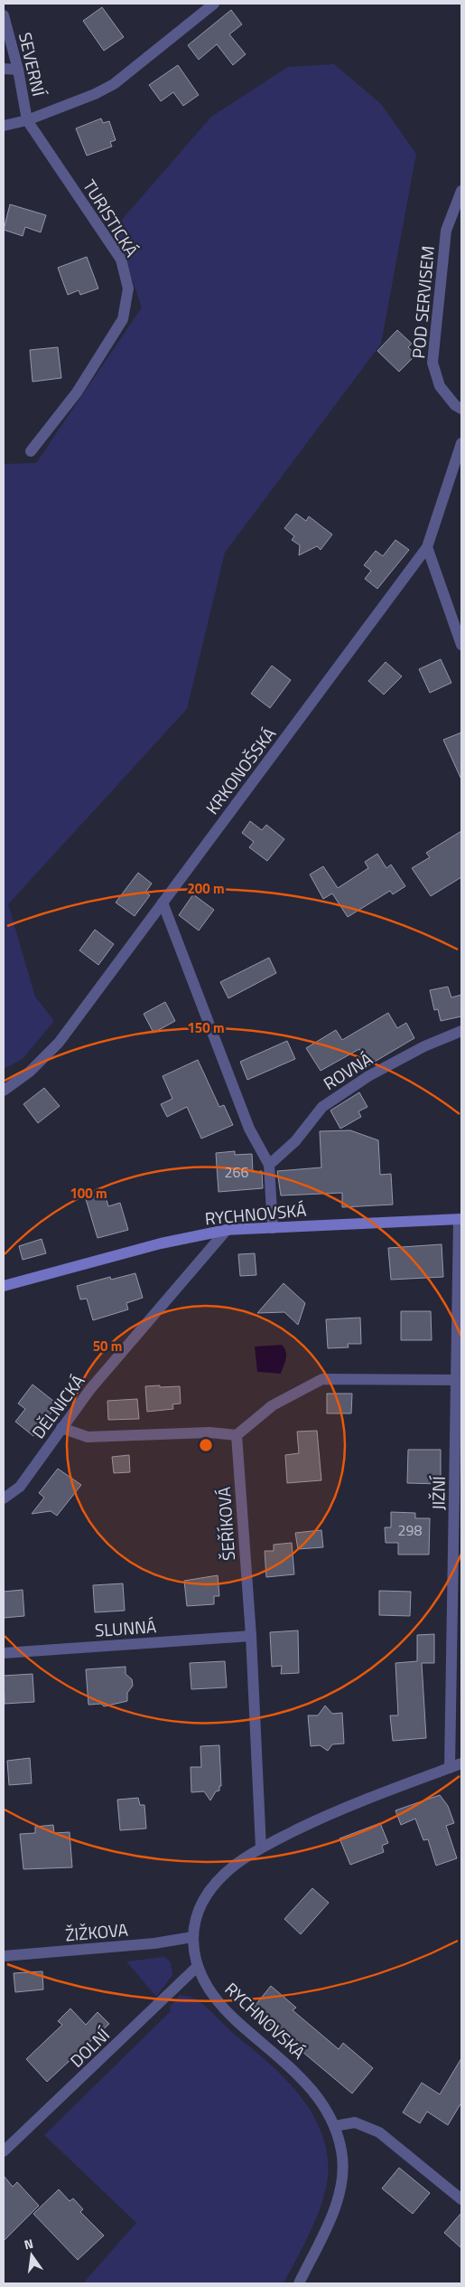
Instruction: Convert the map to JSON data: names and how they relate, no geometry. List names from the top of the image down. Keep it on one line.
{"streets":{"main road":["RYCHNOVSKÁ"],"street":["SEVERNÍ","TURISTICKÁ","POD SERVISEM","KRKONOŠSKÁ","ROVNÁ","DĚLNICKÁ","JIŽNÍ","ŠEŘÍKOVÁ","SLUNNÁ","ŽIŽKOVA","DOLNÍ"]},"crossings":[["SEVERNÍ","TURISTICKÁ"],["RYCHNOVSKÁ","DĚLNICKÁ"],["RYCHNOVSKÁ","JIŽNÍ"],["RYCHNOVSKÁ","ŠEŘÍKOVÁ"],["RYCHNOVSKÁ","ŽIŽKOVA"],["RYCHNOVSKÁ","DOLNÍ"],["ŠEŘÍKOVÁ","SLUNNÁ"]],"house_numbers":["266","298"],"north":"top","rings":["200 m","150 m","100 m","50 m"]}
